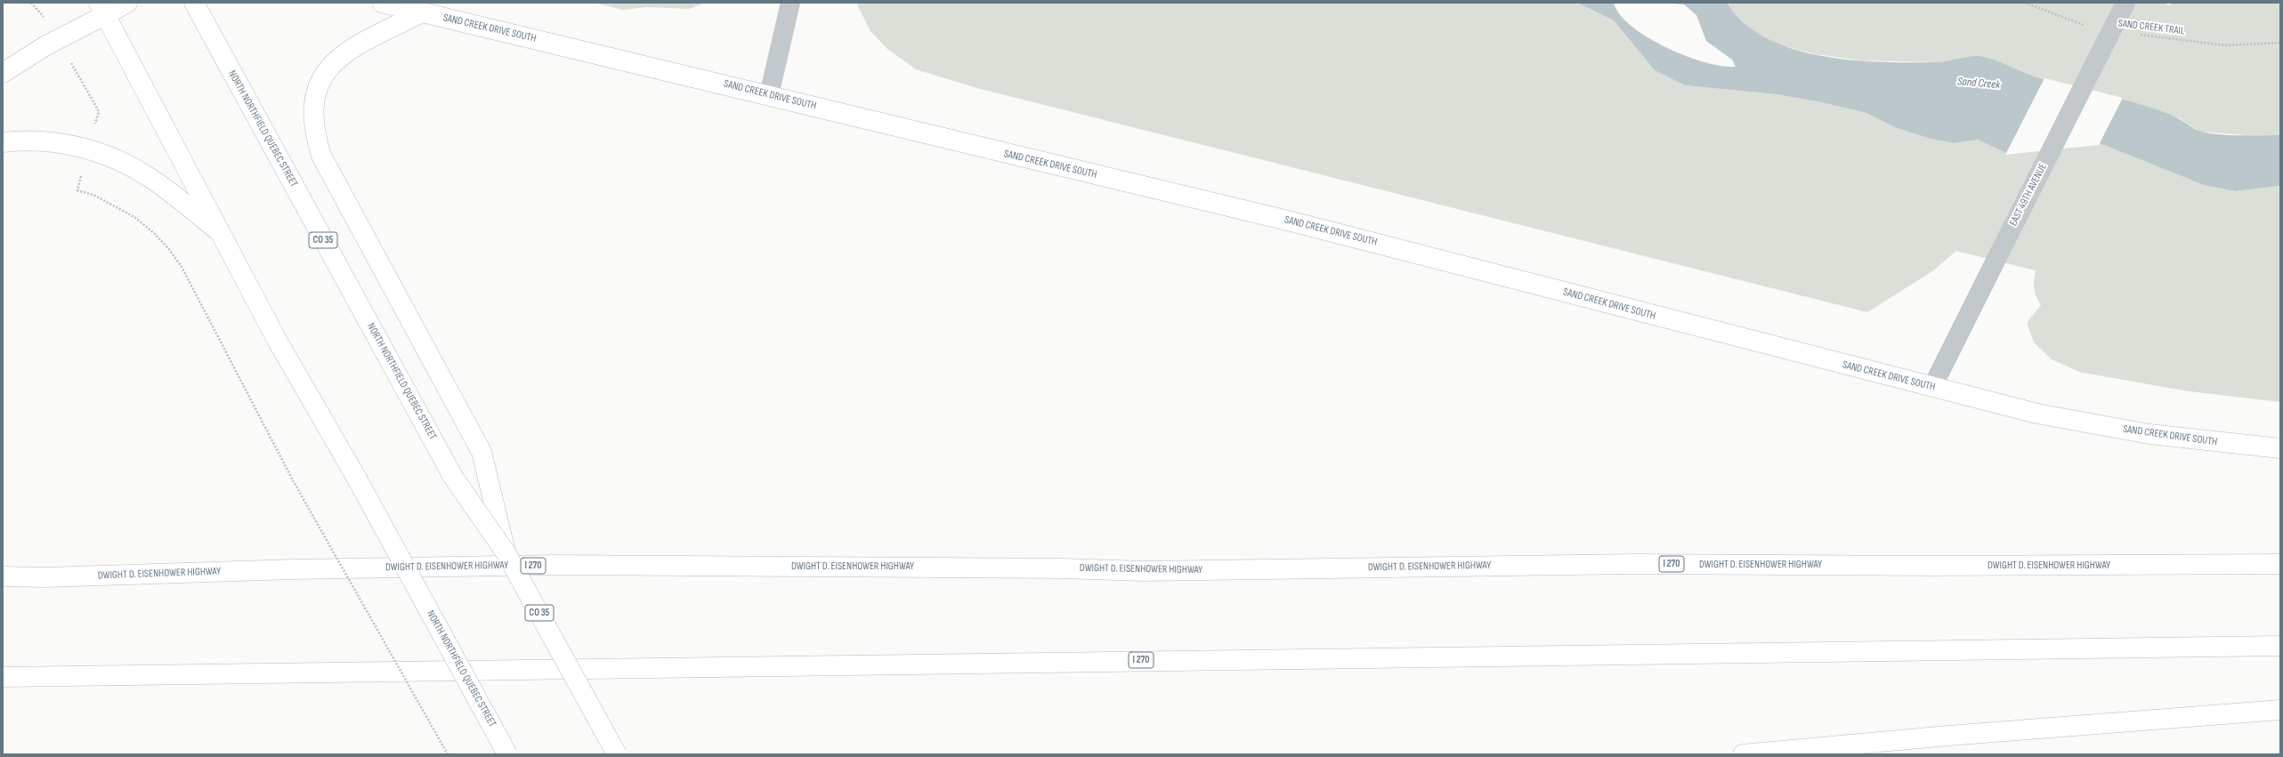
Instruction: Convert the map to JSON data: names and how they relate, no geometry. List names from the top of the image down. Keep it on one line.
{"streets":{"main road":["SAND CREEK DRIVE SOUTH","NORTH NORTHFIELD QUEBEC STREET","CO 35","I 270","DWIGHT D. EISENHOWER HIGHWAY"],"street":["EAST 49TH AVENUE"],"path":["SAND CREEK TRAIL"]},"crossings":[["SAND CREEK DRIVE SOUTH","EAST 49TH AVENUE"]],"water":["Sand Creek"]}
